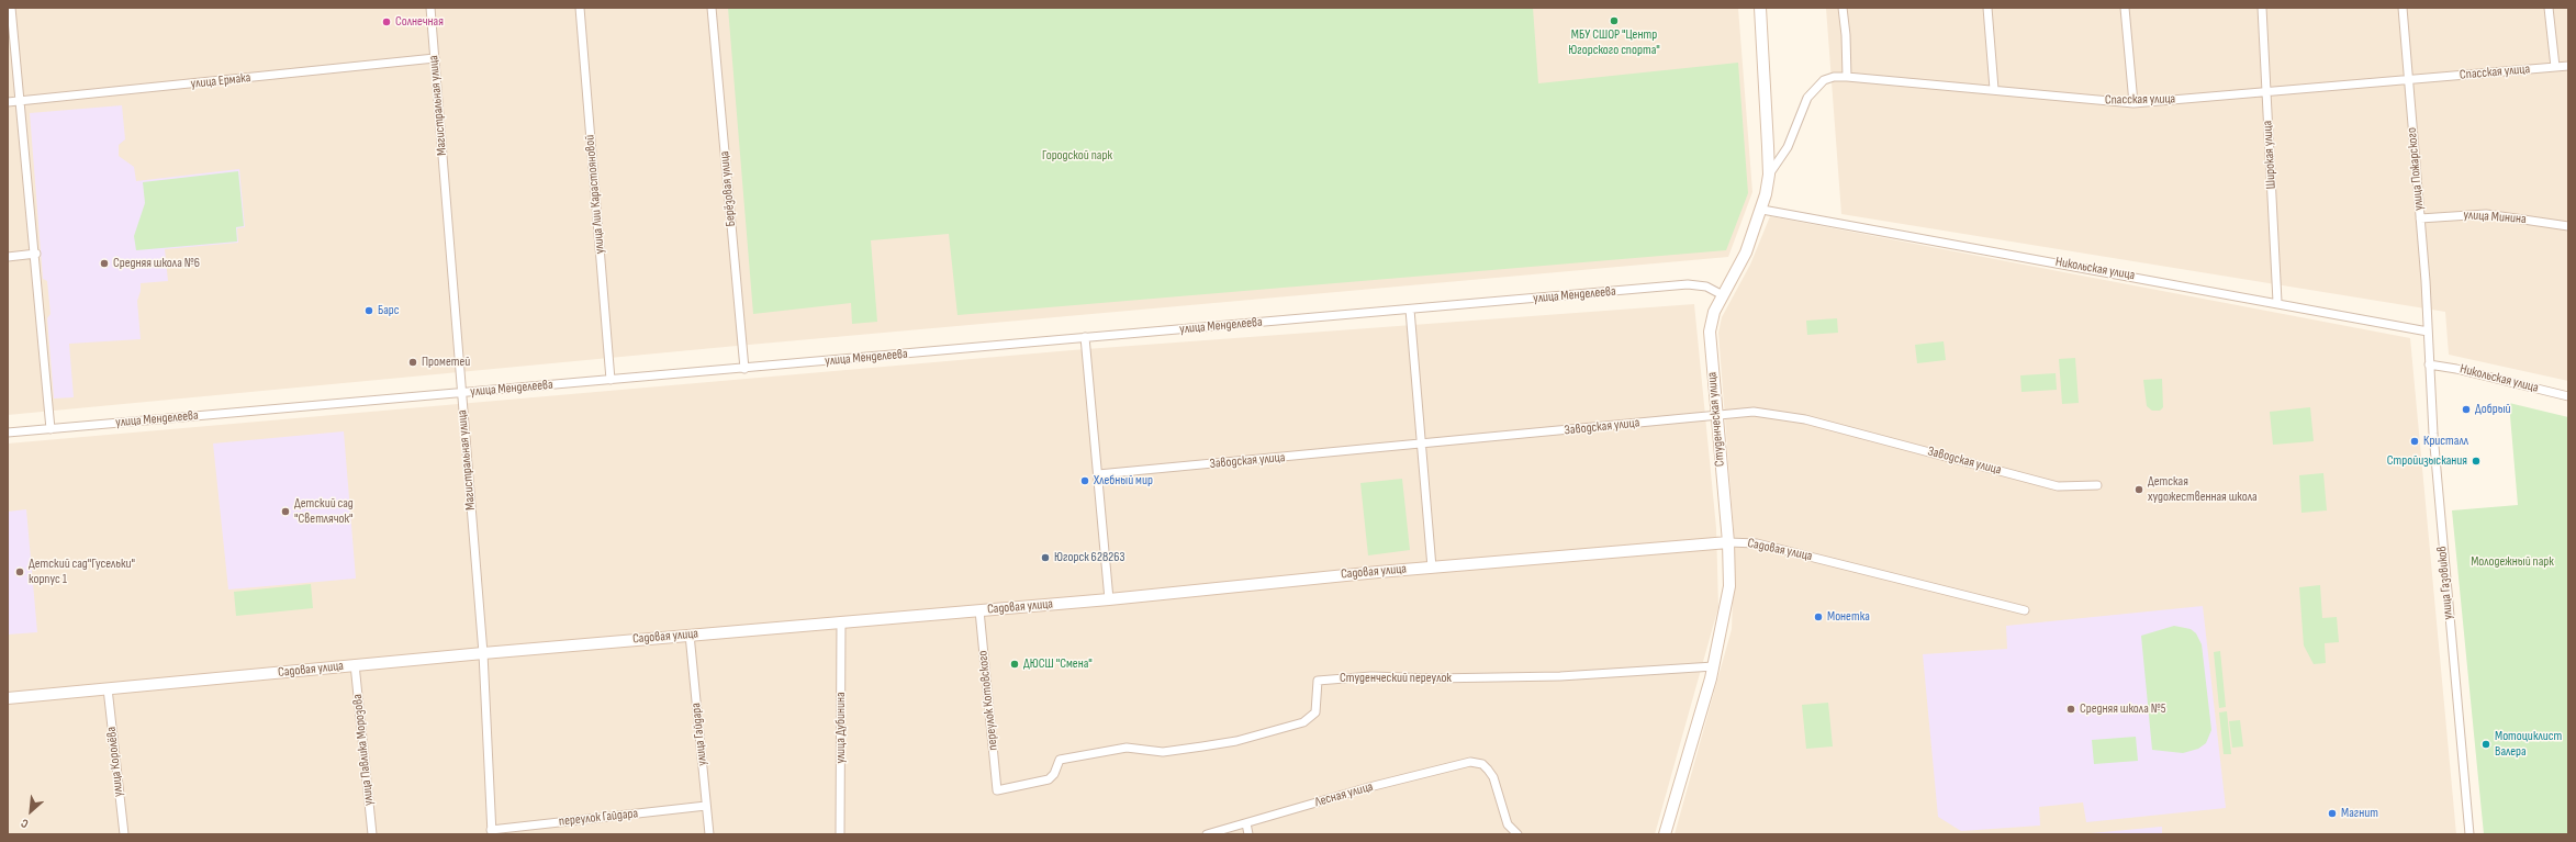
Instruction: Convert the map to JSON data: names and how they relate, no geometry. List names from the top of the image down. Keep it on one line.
{"streets":{"street":["Спасская улица","улица Ермака","Магистральная улица","Широкая улица","улица Пожарского","Берёзовая улица","улица Лии Карастояновой","улица Минина","Никольская улица","улица Менделеева","Студенческая улица","Заводская улица","Садовая улица","улица Газовиков","Студенческий переулок","переулок Котовского","улица Дубинина","улица Гайдара","улица Павлика Морозова","улица Королёва","Лесная улица","переулок Гайдара"]},"crossings":[["Спасская улица","Широкая улица"],["Спасская улица","улица Пожарского"],["Спасская улица","Студенческая улица"],["улица Ермака","Магистральная улица"],["Магистральная улица","улица Менделеева"],["Магистральная улица","Садовая улица"],["Магистральная улица","переулок Гайдара"],["Широкая улица","Никольская улица"],["улица Пожарского","улица Минина"],["улица Пожарского","Никольская улица"],["улица Пожарского","улица Газовиков"],["Берёзовая улица","улица Менделеева"],["улица Лии Карастояновой","улица Менделеева"],["Никольская улица","Студенческая улица"],["Никольская улица","улица Газовиков"],["улица Менделеева","Студенческая улица"],["Студенческая улица","Заводская улица"],["Студенческая улица","Садовая улица"],["Студенческая улица","Студенческий переулок"],["Садовая улица","переулок Котовского"],["Садовая улица","улица Дубинина"],["Садовая улица","улица Гайдара"],["Садовая улица","улица Павлика Морозова"],["Садовая улица","улица Королёва"],["Студенческий переулок","переулок Котовского"],["улица Гайдара","переулок Гайдара"]],"parks":["Городской парк","Молодежный парк"],"places":["МБУ СШОР \"Центр Югорского спорта\"","Солнечная","Средняя школа №6","Барс","Прометей","Добрый","Кристалл","Стройизыскания","Хлебный мир","Детская художественная школа","Детский сад \"Светлячок\"","Югорск 628263","Детский сад\"Гусельки\" корпус 1","Монетка","ДЮСШ \"Смена\"","Средняя школа №5","Мотоциклист Валера","Магнит"],"north":"bottom left"}
